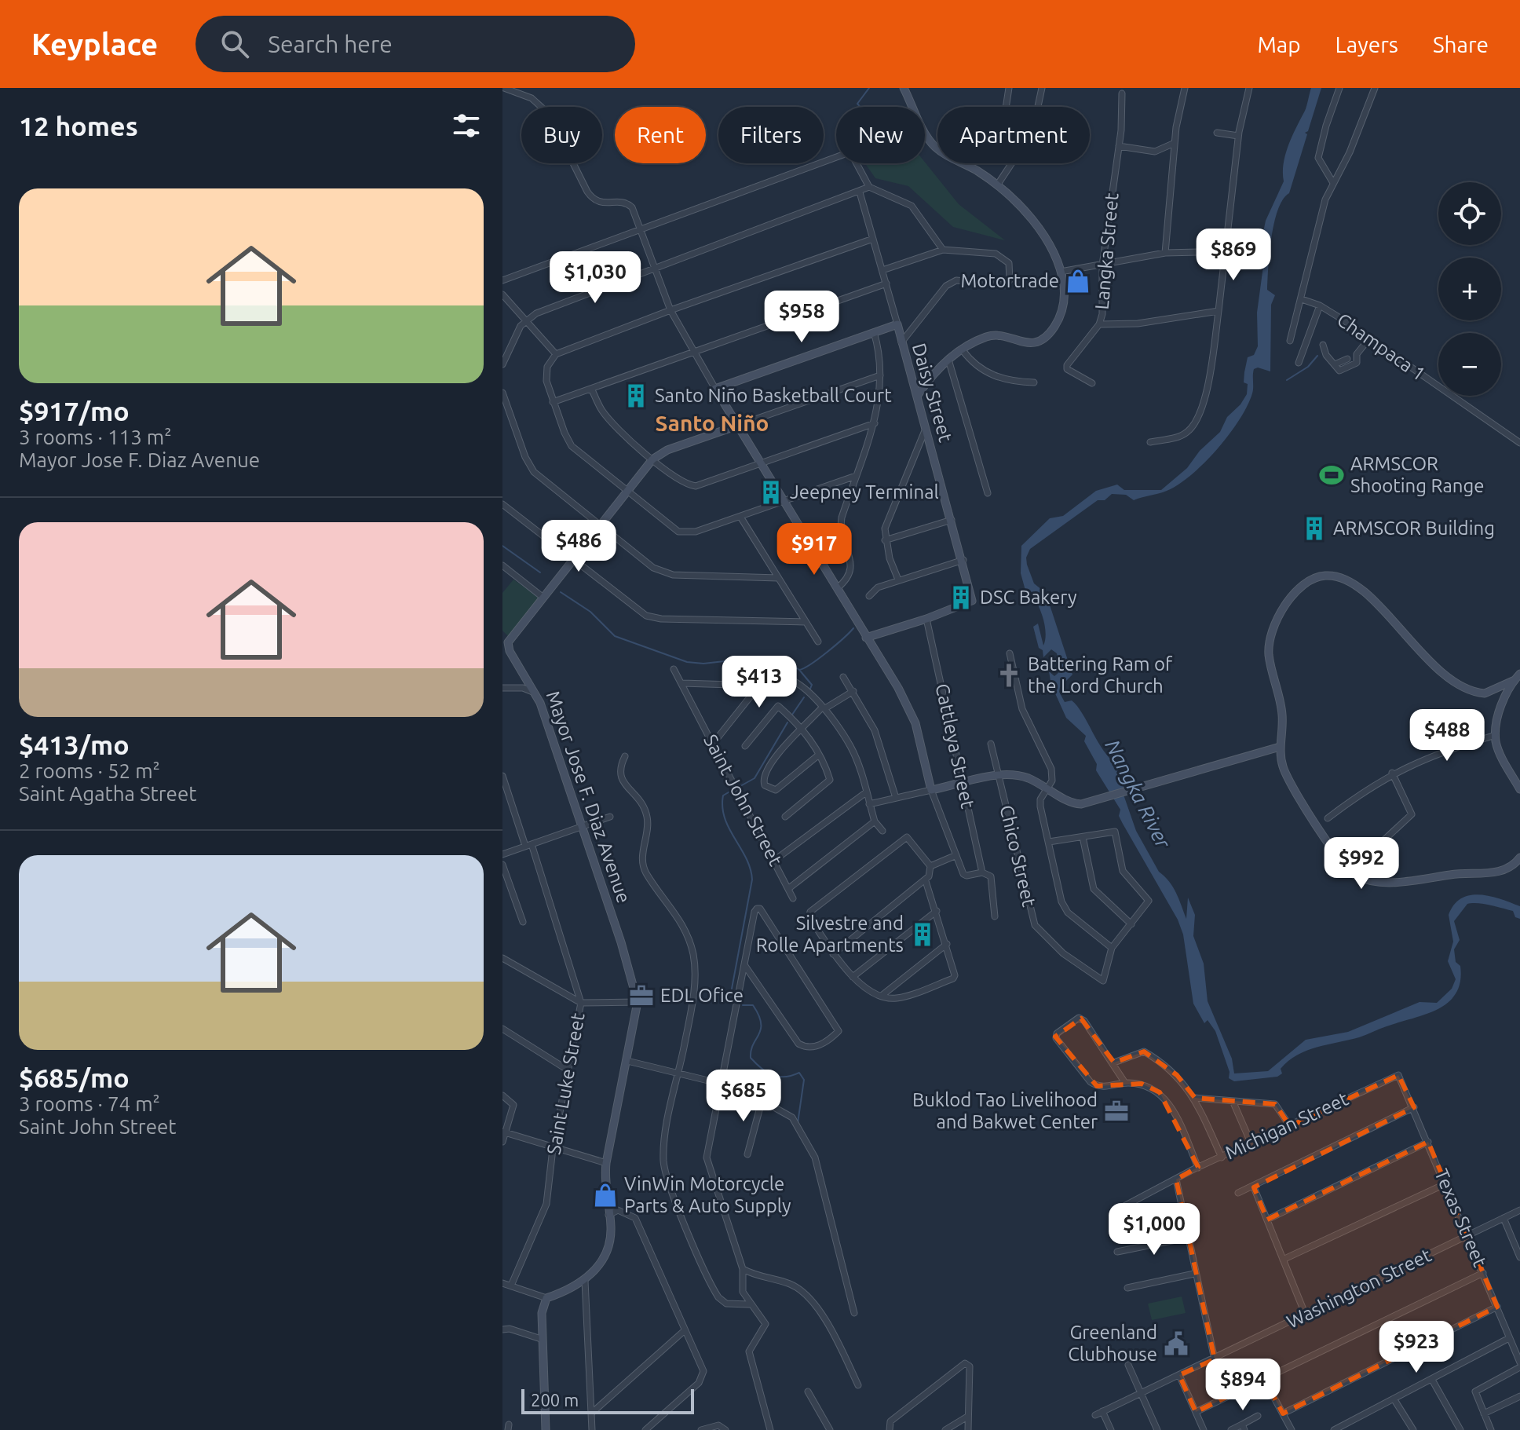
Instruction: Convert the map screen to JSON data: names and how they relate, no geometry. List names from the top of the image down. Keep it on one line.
{"streets":{"main road":["Daisy Street","Mayor Jose F. Diaz Avenue"],"street":["Langka Street","Champaca 1","Cattleya Street","Saint John Street","Chico Street","Saint Luke Street","Michigan Street","Texas Street","Washington Street"]},"crossings":[["Daisy Street","Cattleya Street"],["Michigan Street","Texas Street"],["Texas Street","Washington Street"]],"districts":["Santo Niño"],"water":["Nangka River"],"places":{"shop":["Motortrade","VinWin Motorcycle Parts & Auto Supply"],"building":["Santo Niño Basketball Court","Jeepney Terminal","ARMSCOR Building","DSC Bakery","Silvestre and Rolle Apartments"],"sports":["ARMSCOR Shooting Range"],"church":["Battering Ram of the Lord Church"],"office":["EDL Ofice","Buklod Tao Livelihood and Bakwet Center"],"public building":["Greenland Clubhouse"]},"scale_bar":"200 m","page":{"header":"Keyplace","search":"Search here","nav":["Map","Layers","Share"],"heading":"12 homes","chip":["Buy","Rent","Filters","New","Apartment"],"list":[{"name":"$917/mo","note":"3 rooms · 113 m² · Mayor Jose F. Diaz Avenue"},{"name":"$413/mo","note":"2 rooms · 52 m² · Saint Agatha Street"},{"name":"$685/mo","note":"3 rooms · 74 m² · Saint John Street"}],"map_buttons":["+","−"],"price":["$869","$1,030","$958","$486","$917","$413","$488","$992","$685","$1,000","$923","$894"],"scale":"200 m"}}
